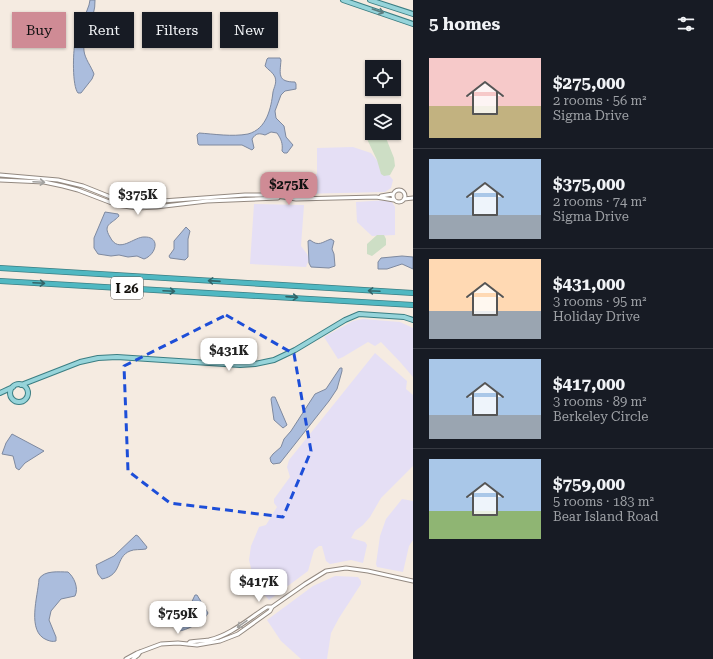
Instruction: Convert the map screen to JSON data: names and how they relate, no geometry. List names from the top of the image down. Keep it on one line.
{"streets":{"highway":["I 26"]},"page":{"heading":"5 homes","chip":["Buy","Rent","Filters","New"],"list":[{"name":"$275,000","note":"2 rooms · 56 m² · Sigma Drive"},{"name":"$375,000","note":"2 rooms · 74 m² · Sigma Drive"},{"name":"$431,000","note":"3 rooms · 95 m² · Holiday Drive"},{"name":"$417,000","note":"3 rooms · 89 m² · Berkeley Circle"},{"name":"$759,000","note":"5 rooms · 183 m² · Bear Island Road"}],"price":["$275K","$375K","$431K","$417K","$759K"]}}
